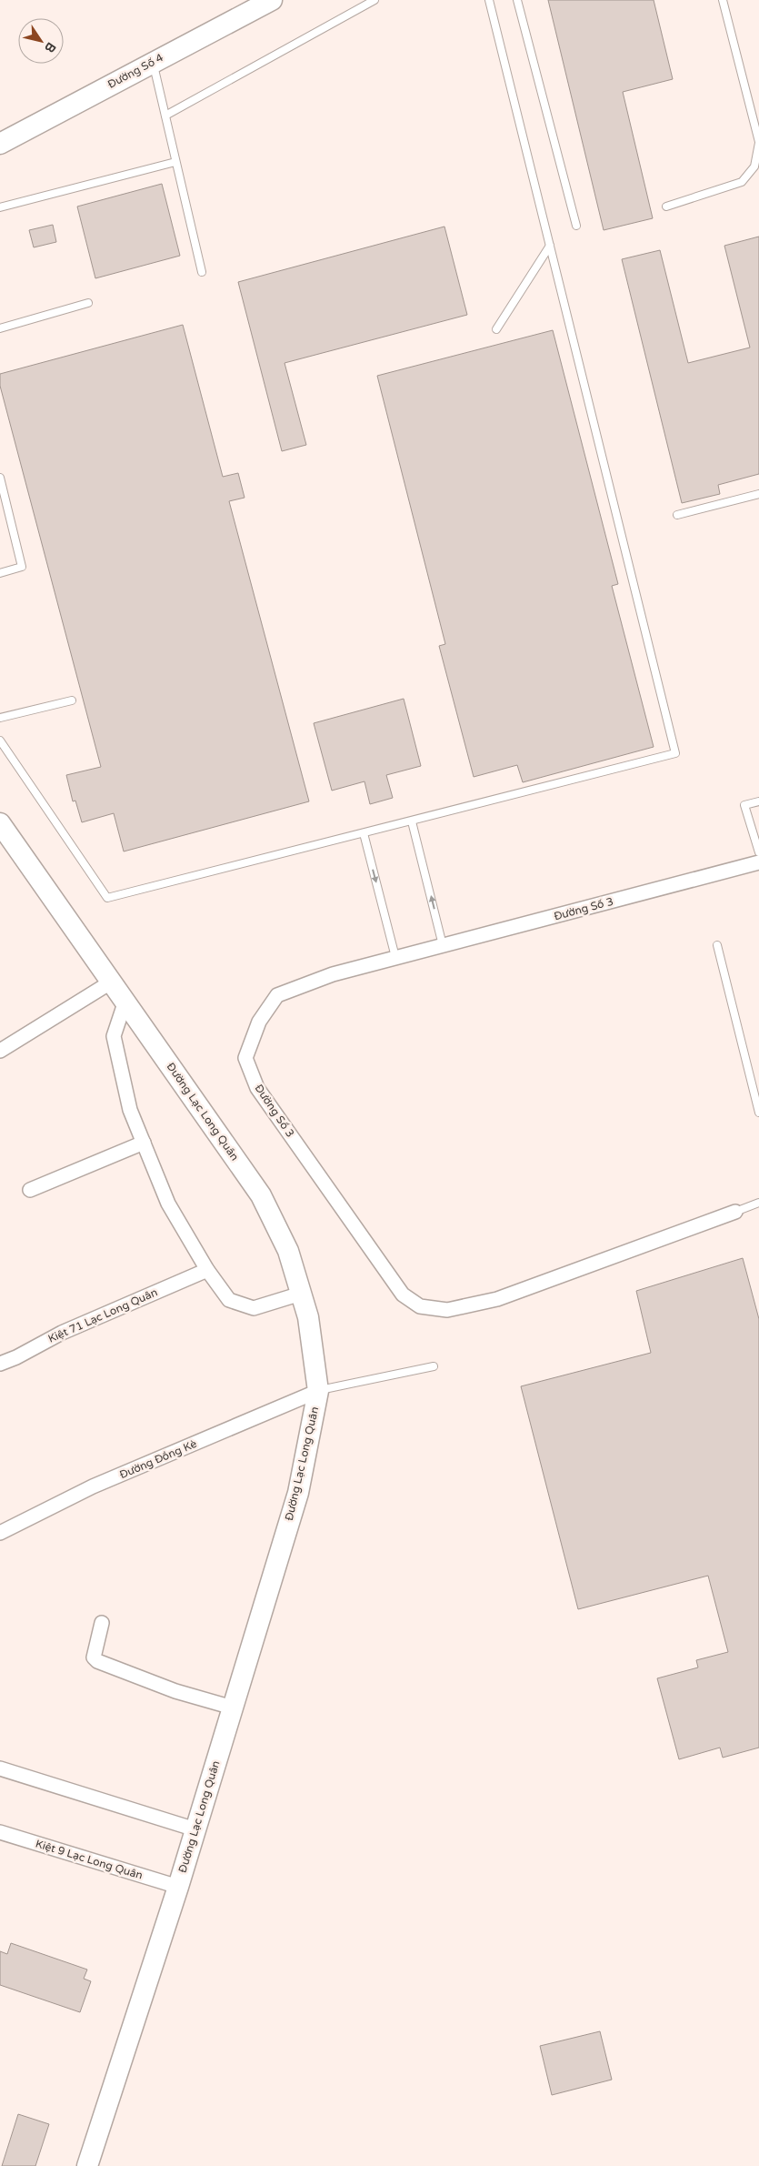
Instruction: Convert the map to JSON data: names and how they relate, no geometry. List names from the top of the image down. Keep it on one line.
{"streets":{"street":["Đường Số 4","Đường Số 3","Đường Lạc Long Quân","Kiệt 71 Lạc Long Quân","Đường Đồng Kè","Kiệt 9 Lạc Long Quân"]},"crossings":[["Đường Lạc Long Quân","Đường Đồng Kè"],["Đường Lạc Long Quân","Kiệt 9 Lạc Long Quân"]],"north":"bottom right"}
